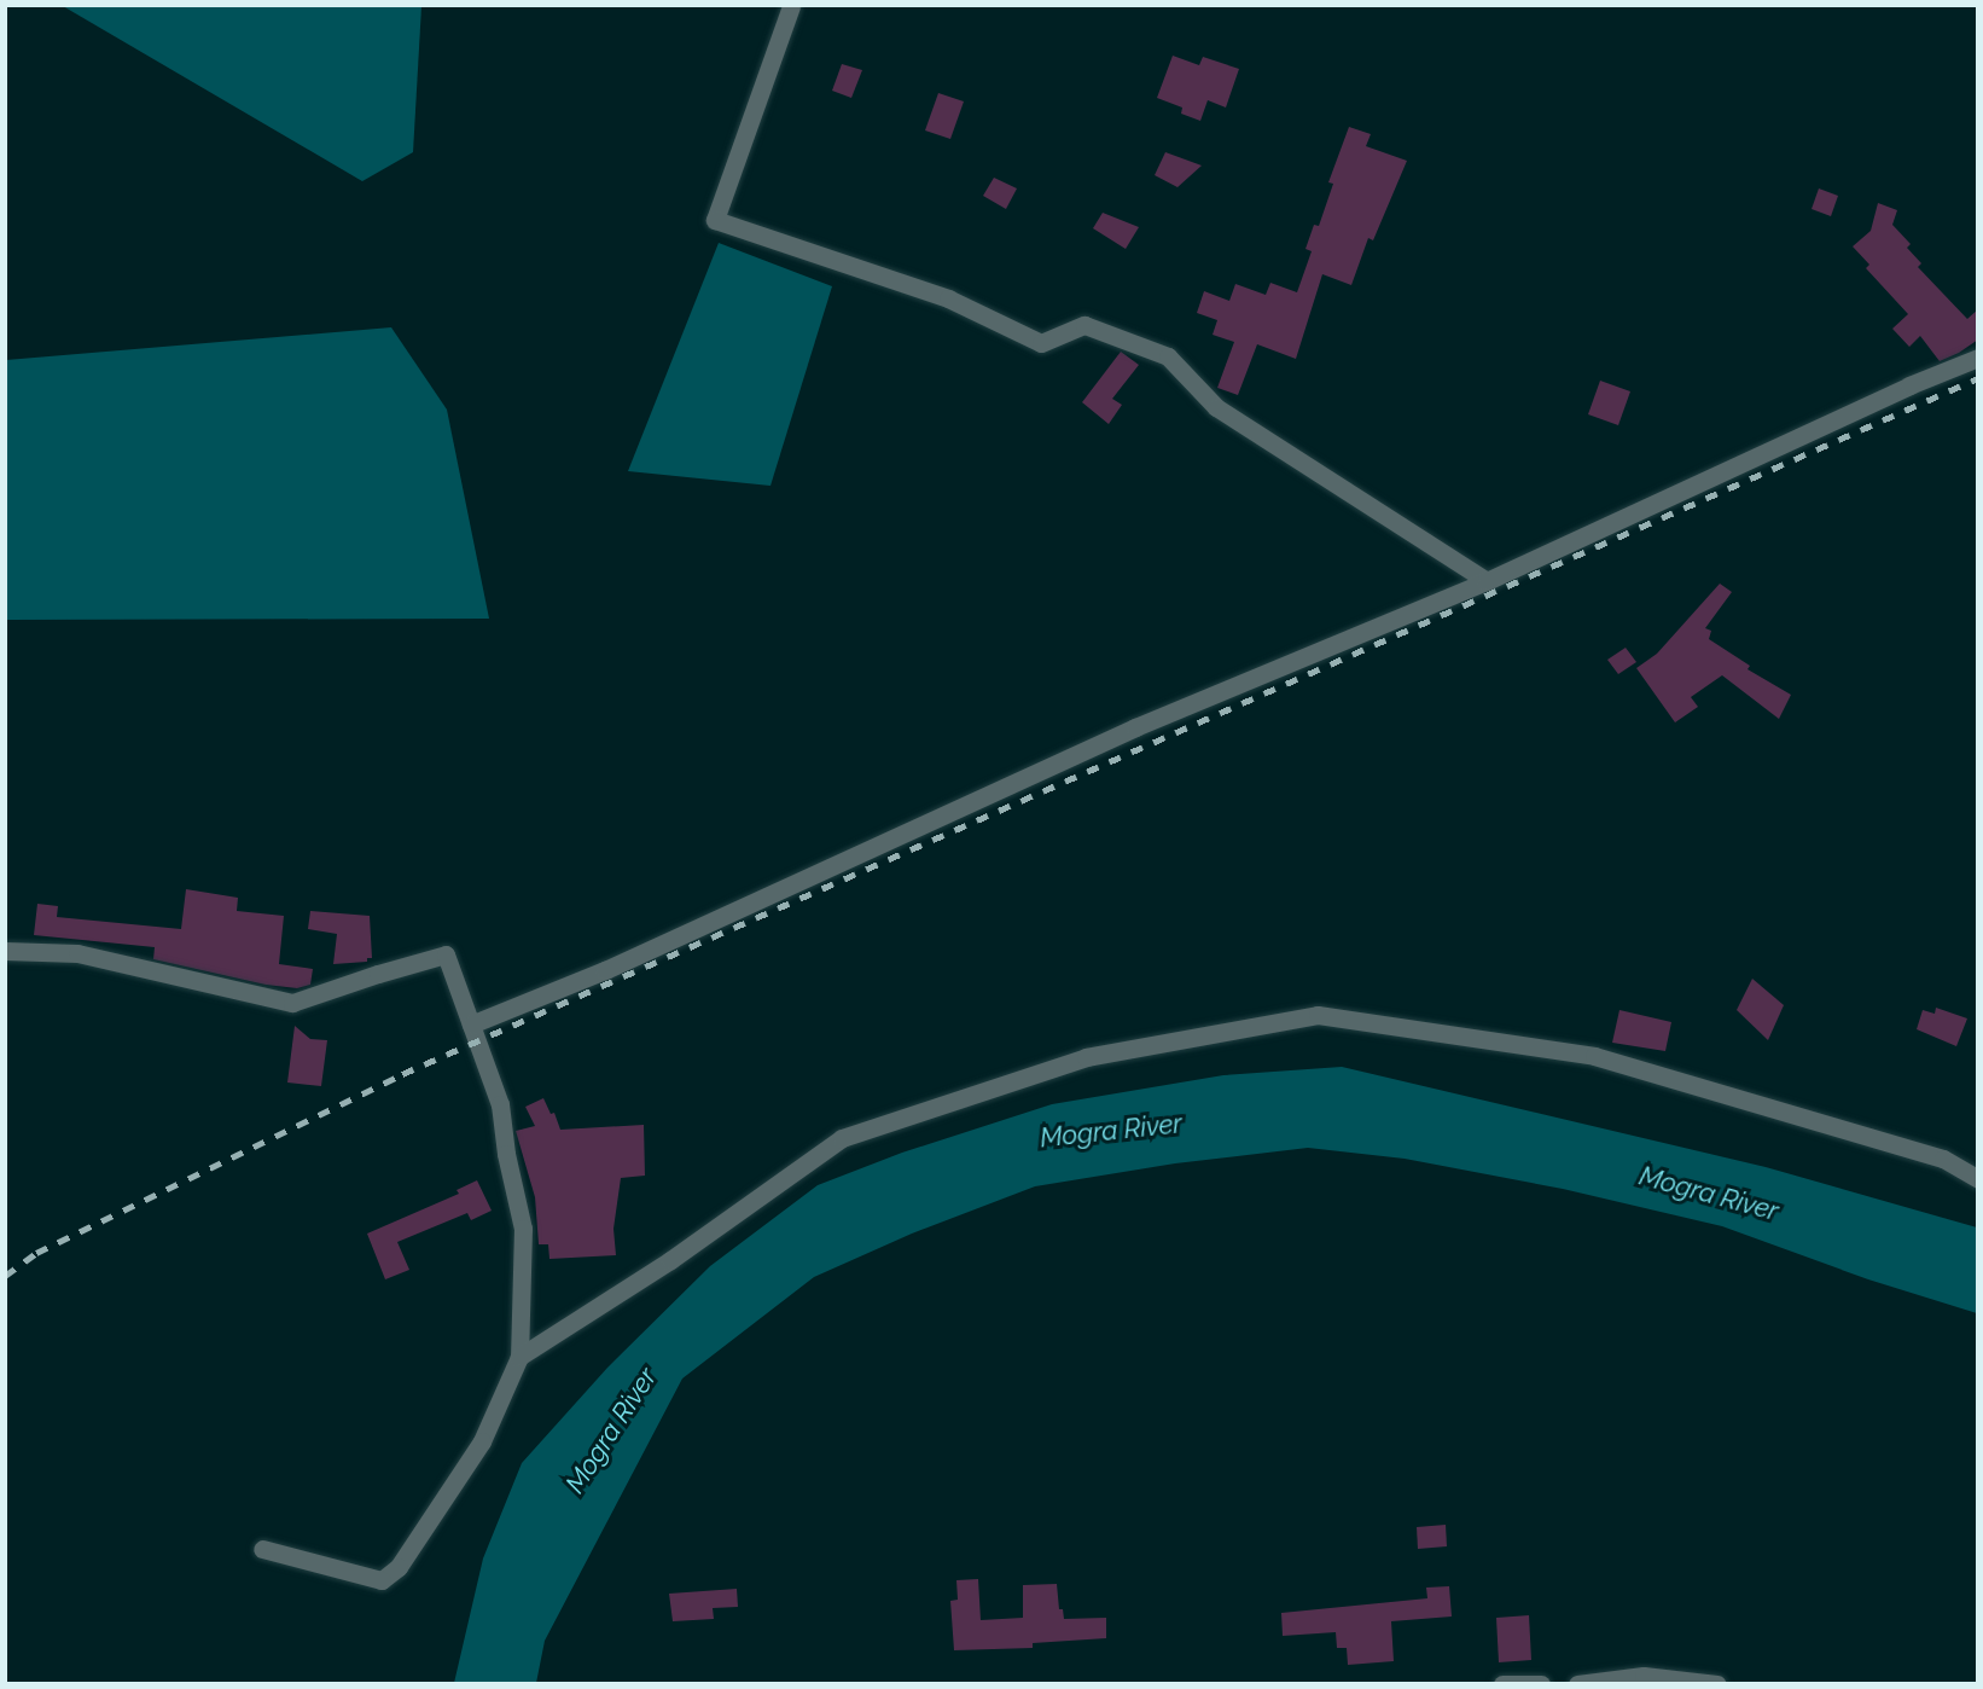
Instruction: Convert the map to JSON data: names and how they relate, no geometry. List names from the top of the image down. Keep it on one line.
{"water":["Mogra River"]}
